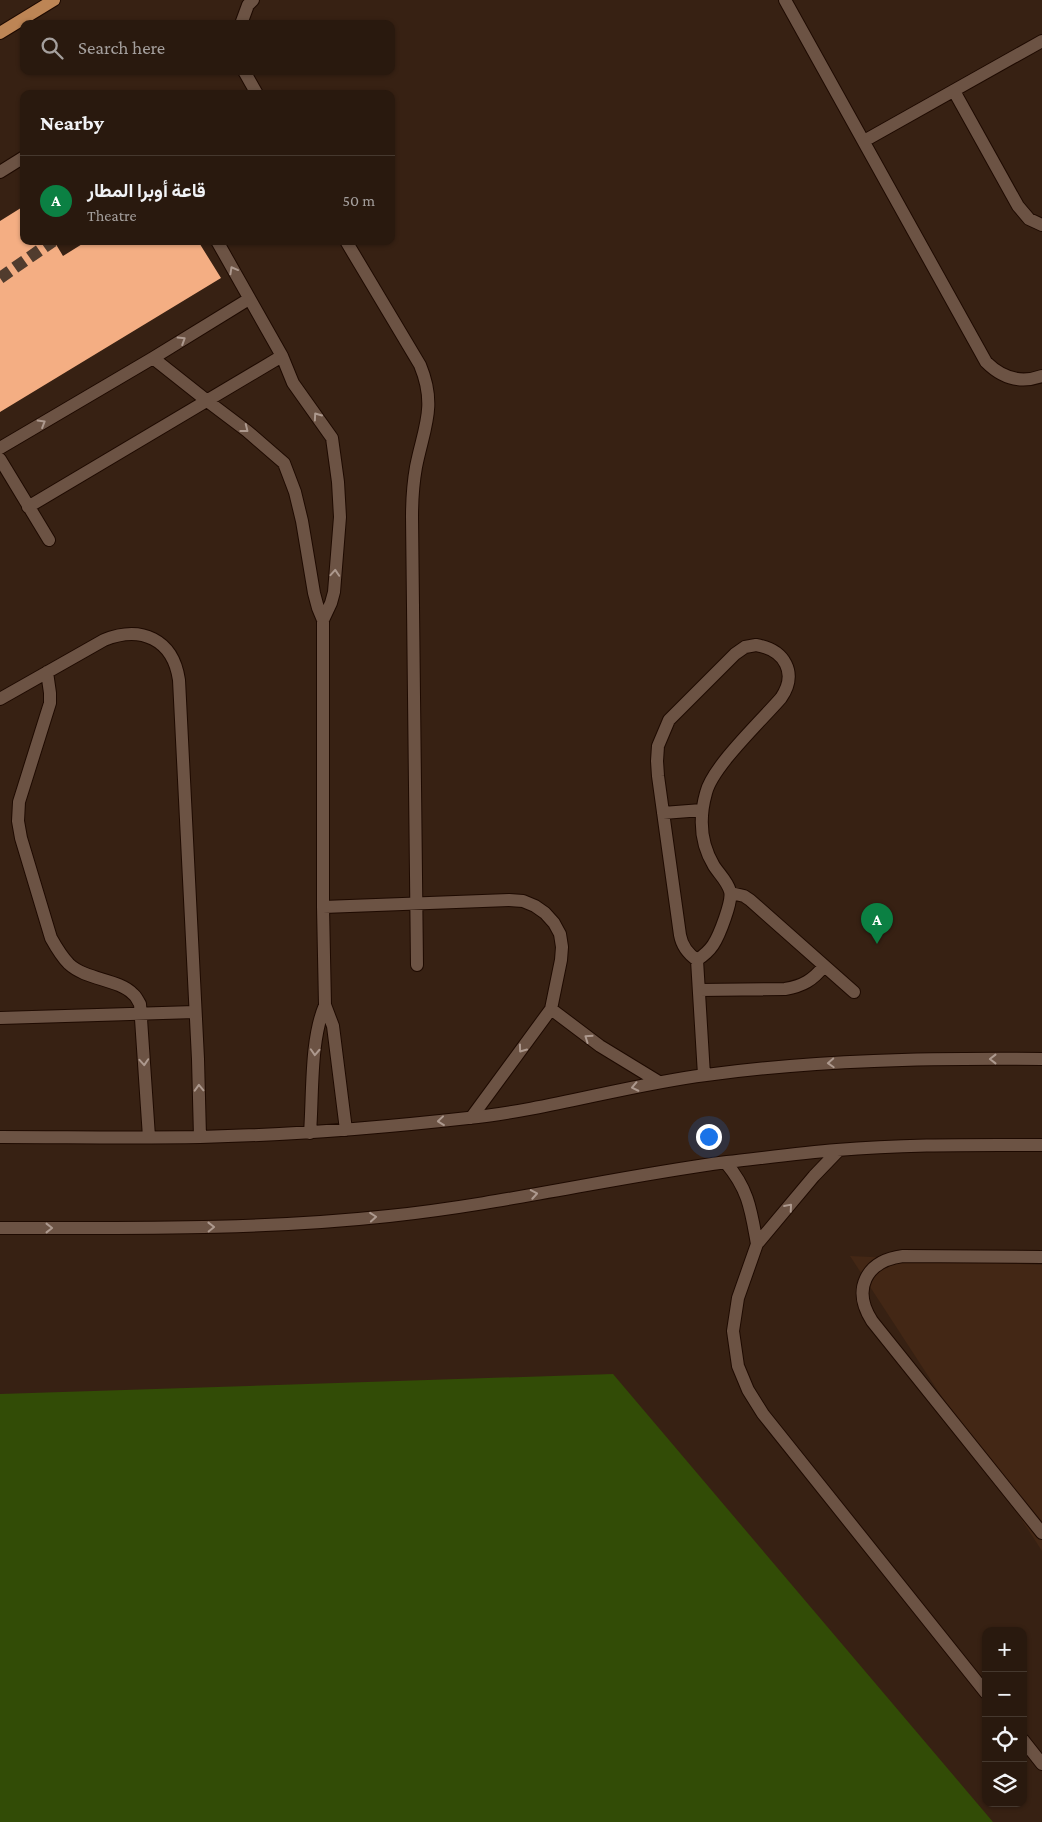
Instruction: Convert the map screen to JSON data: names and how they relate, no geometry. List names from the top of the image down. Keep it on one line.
{"page":{"search":"Search here","heading":"Nearby","list":[{"mark":"A","name":"قاعة أوبرا المطار","note":"Theatre","value":"50 m"}],"pins":"A","map_buttons":["+","−"]}}
